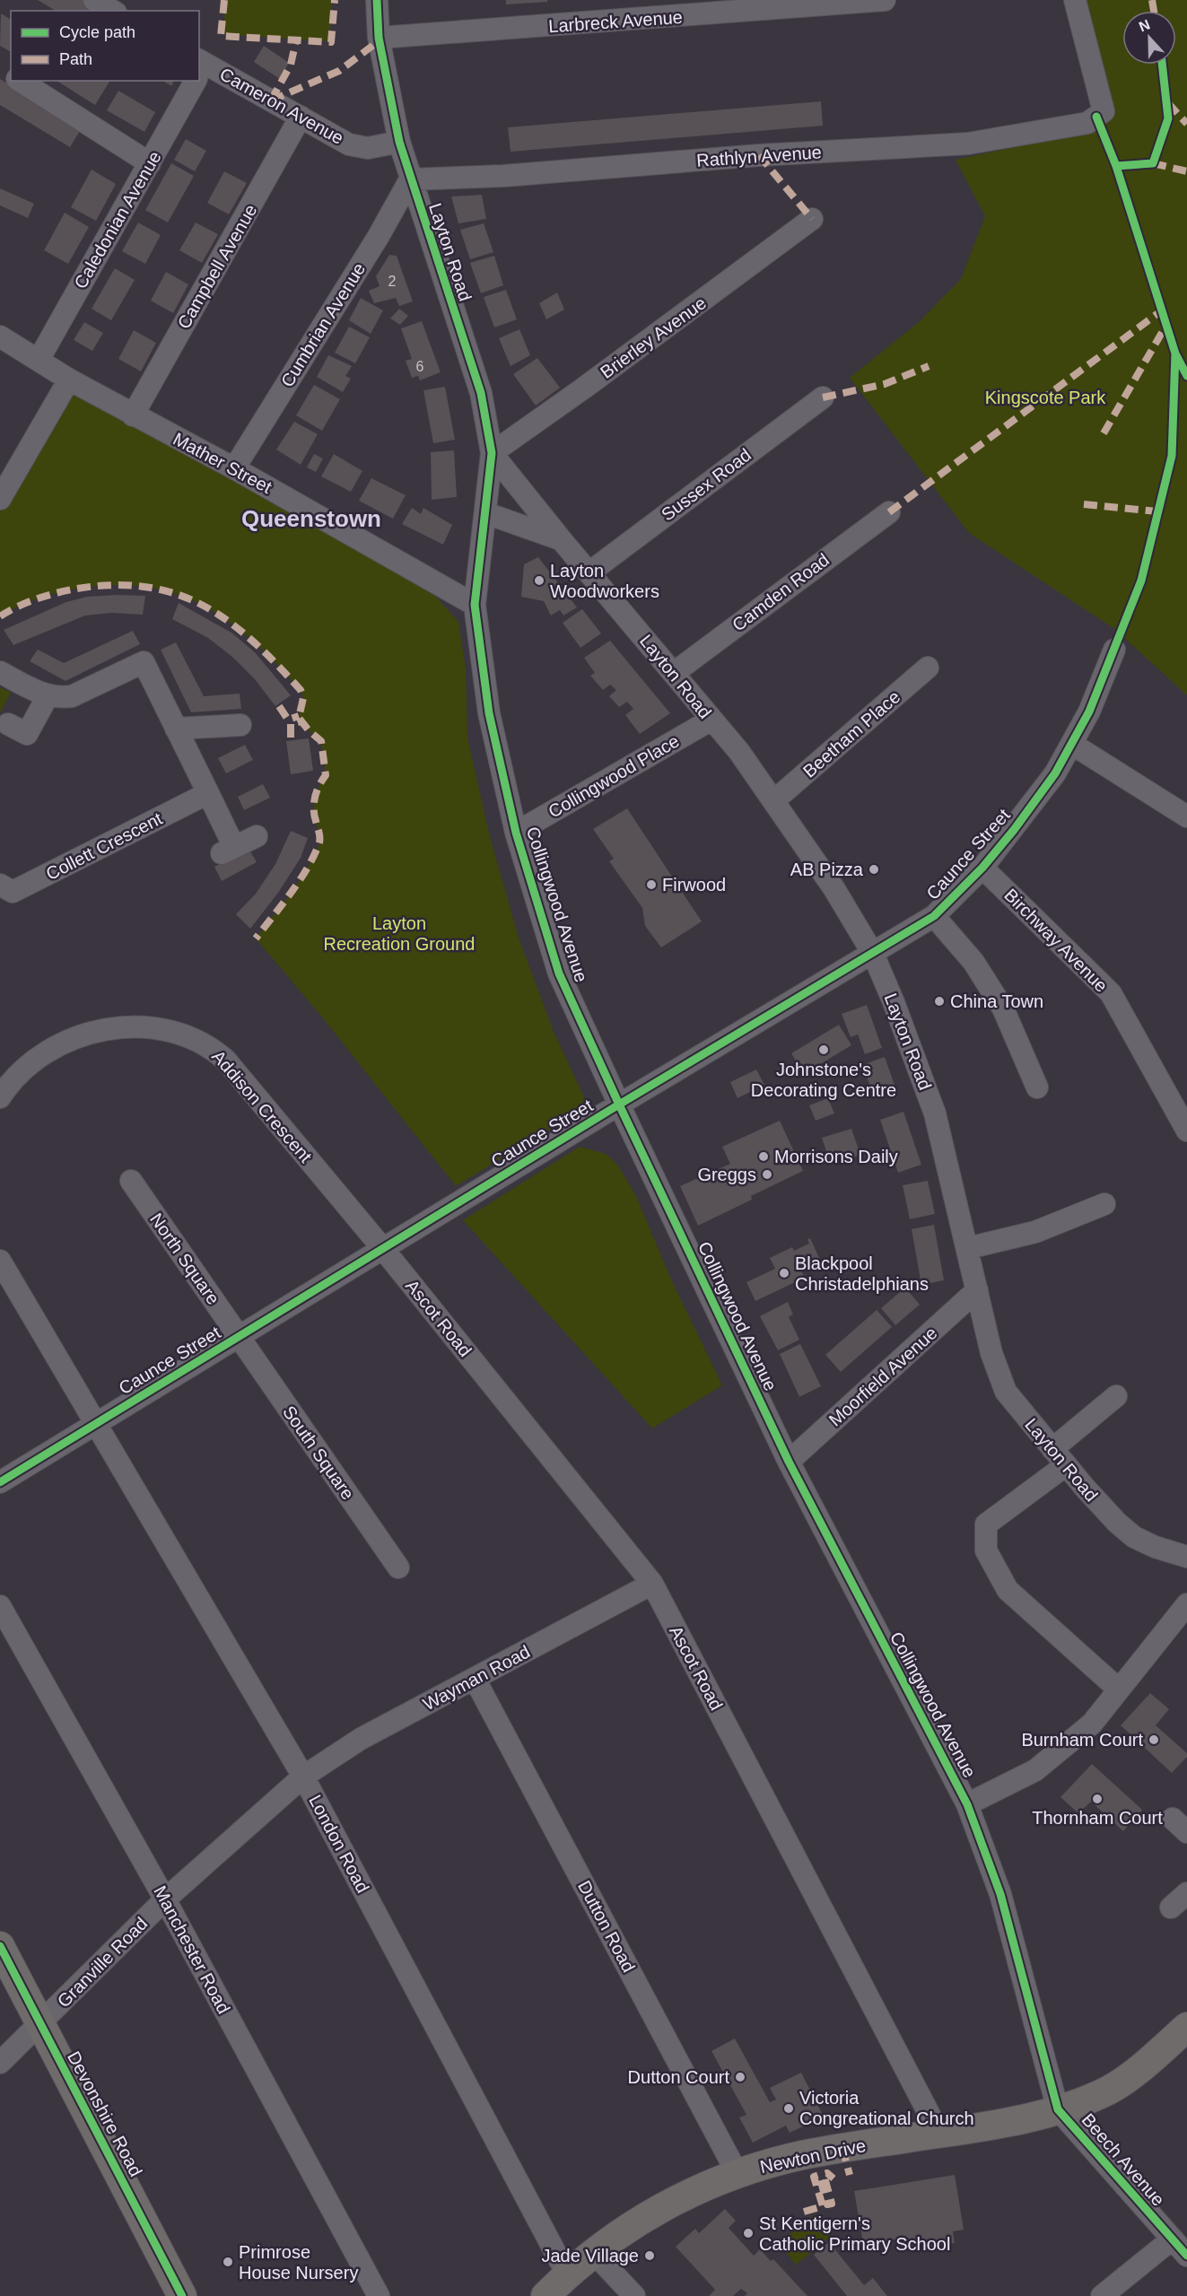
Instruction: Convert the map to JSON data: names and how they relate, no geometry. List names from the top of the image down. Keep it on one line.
{"streets":{"main road":["Devonshire Road","Newton Drive"],"street":["Larbreck Avenue","Cameron Avenue","Rathlyn Avenue","Caledonian Avenue","Layton Road","Campbell Avenue","Cumbrian Avenue","Brierley Avenue","Mather Street","Sussex Road","Camden Road","Beetham Place","Collingwood Place","Collett Crescent","Caunce Street","Collingwood Avenue","Birchway Avenue","Addison Crescent","North Square","Ascot Road","Moorfield Avenue","South Square","Wayman Road","London Road","Dutton Road","Manchester Road","Granville Road","Beech Avenue"]},"crossings":[["Larbreck Avenue","Layton Road"],["Cameron Avenue","Layton Road"],["Cameron Avenue","Campbell Avenue"],["Rathlyn Avenue","Layton Road"],["Rathlyn Avenue","Cumbrian Avenue"],["Caledonian Avenue","Mather Street"],["Layton Road","Cumbrian Avenue"],["Layton Road","Brierley Avenue"],["Layton Road","Sussex Road"],["Layton Road","Camden Road"],["Layton Road","Beetham Place"],["Layton Road","Collingwood Place"],["Layton Road","Caunce Street"],["Layton Road","Collingwood Avenue"],["Layton Road","Moorfield Avenue"],["Campbell Avenue","Mather Street"],["Cumbrian Avenue","Mather Street"],["Mather Street","Collingwood Avenue"],["Collingwood Place","Collingwood Avenue"],["Caunce Street","Collingwood Avenue"],["Caunce Street","Birchway Avenue"],["Caunce Street","Addison Crescent"],["Caunce Street","North Square"],["Caunce Street","Ascot Road"],["Caunce Street","South Square"],["Caunce Street","London Road"],["Collingwood Avenue","Moorfield Avenue"],["Collingwood Avenue","Newton Drive"],["Collingwood Avenue","Beech Avenue"],["Addison Crescent","Ascot Road"],["North Square","South Square"],["Ascot Road","Wayman Road"],["Ascot Road","Newton Drive"],["Wayman Road","London Road"],["Wayman Road","Dutton Road"],["Wayman Road","Granville Road"],["London Road","Granville Road"],["London Road","Newton Drive"],["Dutton Road","Newton Drive"],["Manchester Road","Granville Road"],["Granville Road","Devonshire Road"],["Newton Drive","Beech Avenue"]],"districts":["Queenstown"],"parks":["Kingscote Park","Layton Recreation Ground"],"places":["Layton Woodworkers","AB Pizza","Firwood","China Town","Johnstone's Decorating Centre","Morrisons Daily","Greggs","Blackpool Christadelphians","Burnham Court","Thornham Court","Dutton Court","Victoria Congreational Church","St Kentigern's Catholic Primary School","Jade Village","Primrose House Nursery"],"house_numbers":["2","6"],"legend":["Cycle path","Path"],"north":"top"}
